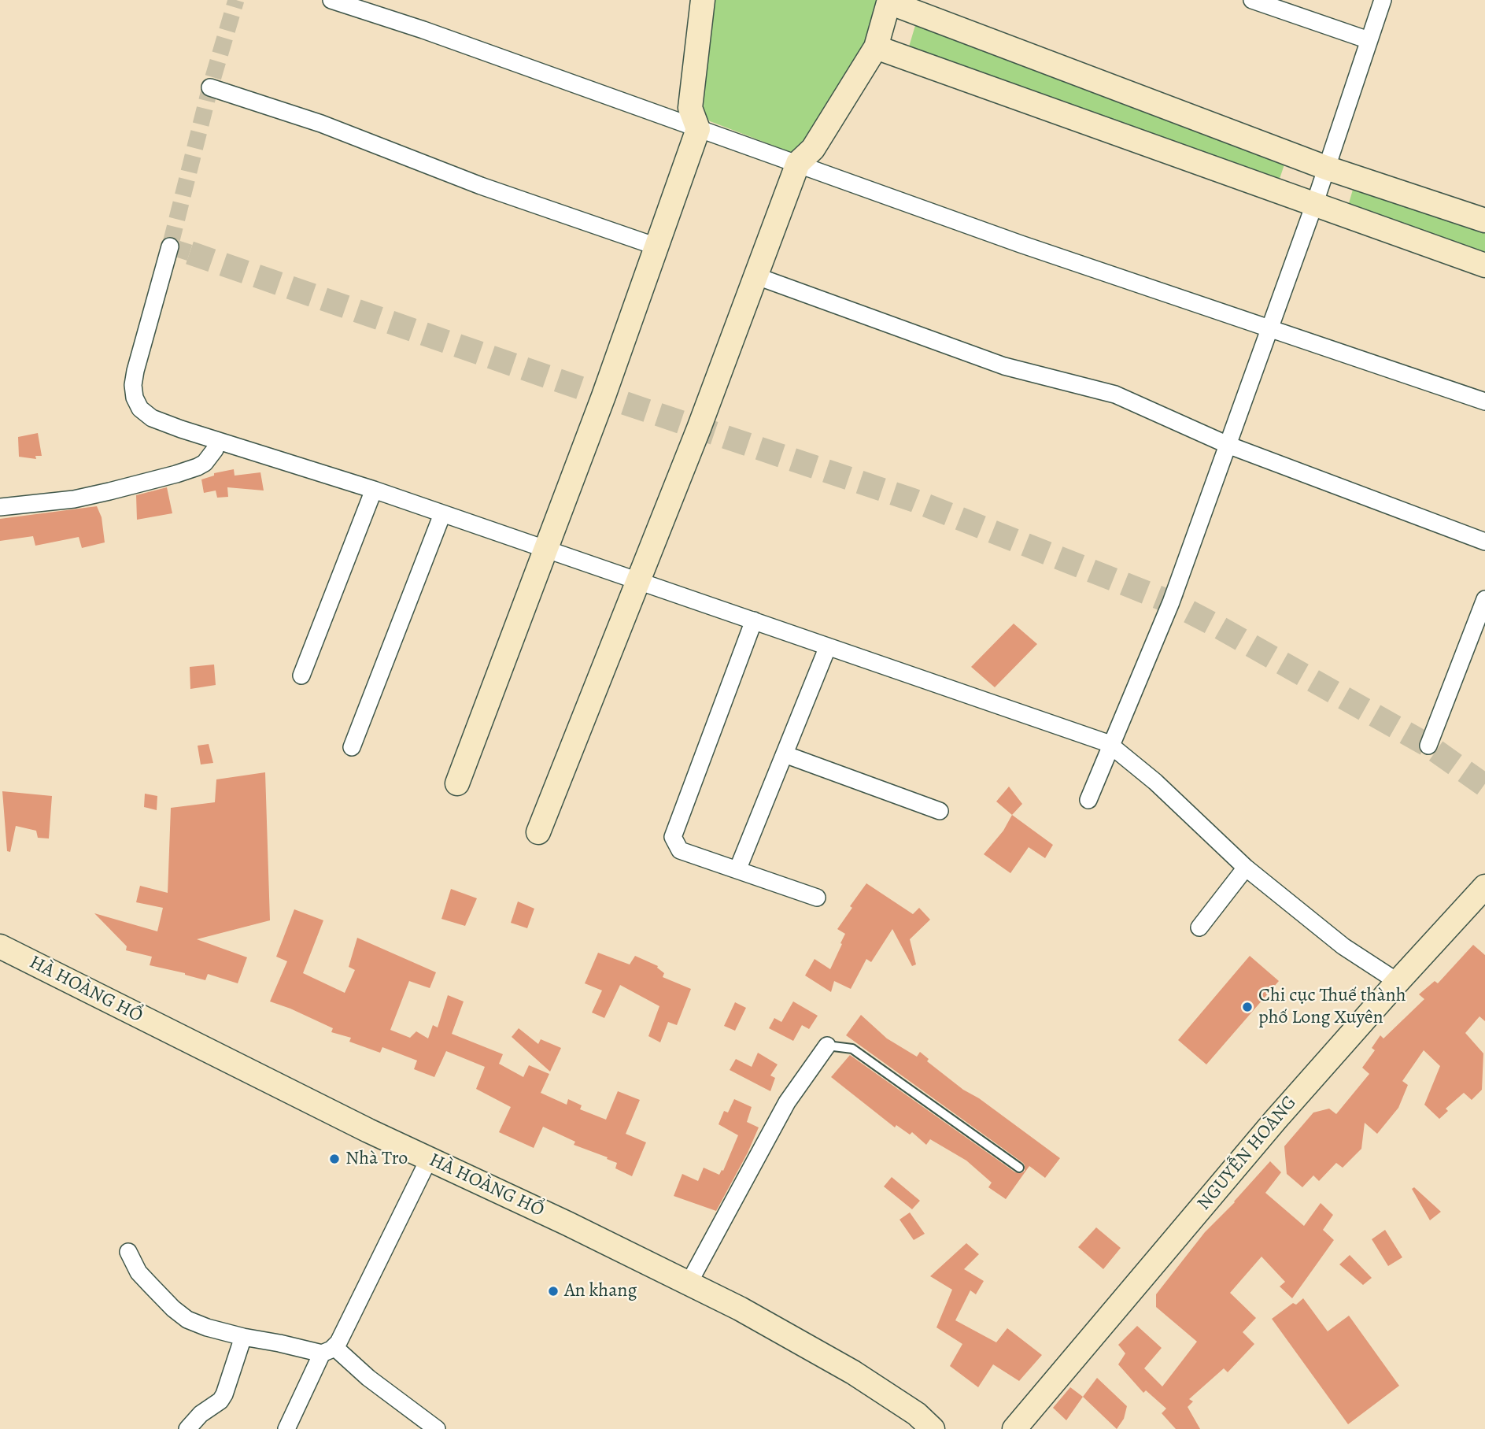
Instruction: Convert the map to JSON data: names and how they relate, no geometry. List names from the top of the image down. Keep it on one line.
{"streets":{"street":["HÀ HOÀNG HỔ","NGUYỄN HOÀNG"]},"places":["Chi cục Thuế thành phố Long Xuyên","Nhà Tro","An khang"]}
